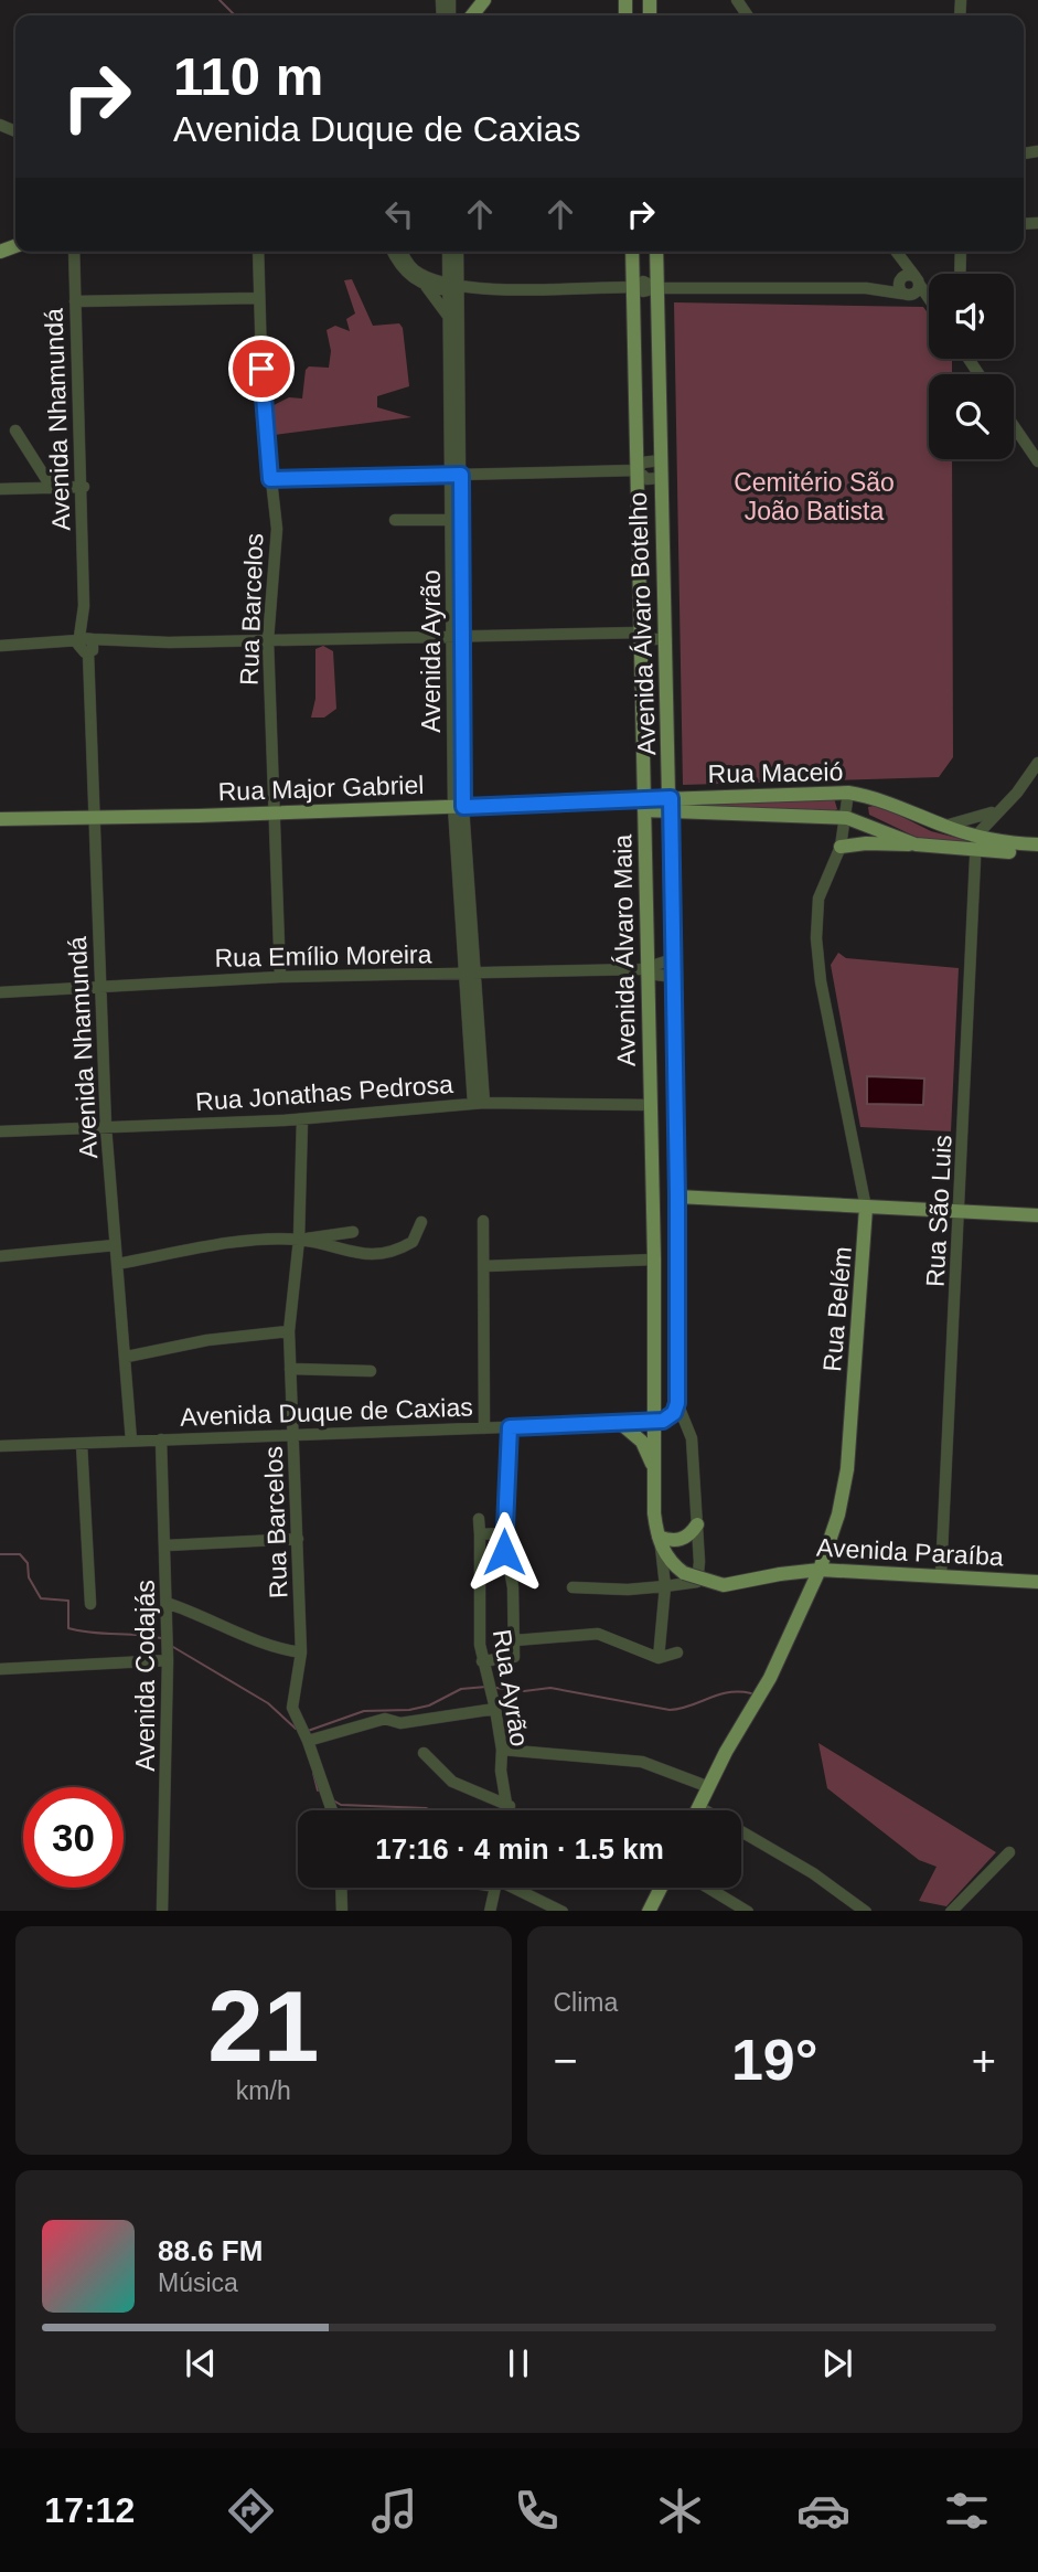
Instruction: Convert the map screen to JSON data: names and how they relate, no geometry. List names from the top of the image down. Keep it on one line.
{"streets":{"main road":["Avenida Álvaro Botelho","Rua Maceió","Rua Major Gabriel","Avenida Álvaro Maia","Rua Belém","Avenida Paraíba"],"street":["Avenida Nhamundá","Rua Barcelos","Avenida Ayrão","Rua Emílio Moreira","Rua Jonathas Pedrosa","Rua São Luis","Avenida Duque de Caxias","Avenida Codajás","Rua Ayrão"]},"crossings":[["Avenida Nhamundá","Rua Major Gabriel"],["Avenida Nhamundá","Rua Emílio Moreira"],["Avenida Nhamundá","Rua Jonathas Pedrosa"],["Avenida Nhamundá","Avenida Duque de Caxias"],["Rua Barcelos","Rua Major Gabriel"],["Rua Barcelos","Rua Emílio Moreira"],["Rua Barcelos","Rua Jonathas Pedrosa"],["Rua Barcelos","Avenida Duque de Caxias"],["Avenida Álvaro Botelho","Rua Maceió"],["Avenida Álvaro Botelho","Rua Emílio Moreira"],["Avenida Ayrão","Rua Major Gabriel"],["Avenida Ayrão","Rua Emílio Moreira"],["Avenida Ayrão","Rua Jonathas Pedrosa"],["Rua Maceió","Rua Major Gabriel"],["Rua Maceió","Avenida Álvaro Maia"],["Rua Maceió","Rua São Luis"],["Rua Maceió","Rua Belém"],["Rua Major Gabriel","Avenida Álvaro Maia"],["Avenida Álvaro Maia","Rua Emílio Moreira"],["Avenida Álvaro Maia","Rua Jonathas Pedrosa"],["Avenida Álvaro Maia","Avenida Duque de Caxias"],["Rua São Luis","Avenida Paraíba"],["Rua Belém","Avenida Paraíba"],["Avenida Duque de Caxias","Avenida Codajás"]],"parks":["Cemitério São João Batista"],"page":{"turn":["110 m","Avenida Duque de Caxias"],"limit":"30","trip":"17:16 · 4 min · 1.5 km","tile":[["21","km/h"],"Clima"],"heat":["−","19°","+"],"song":["88.6 FM","Música"],"tabs":"17:12"}}
